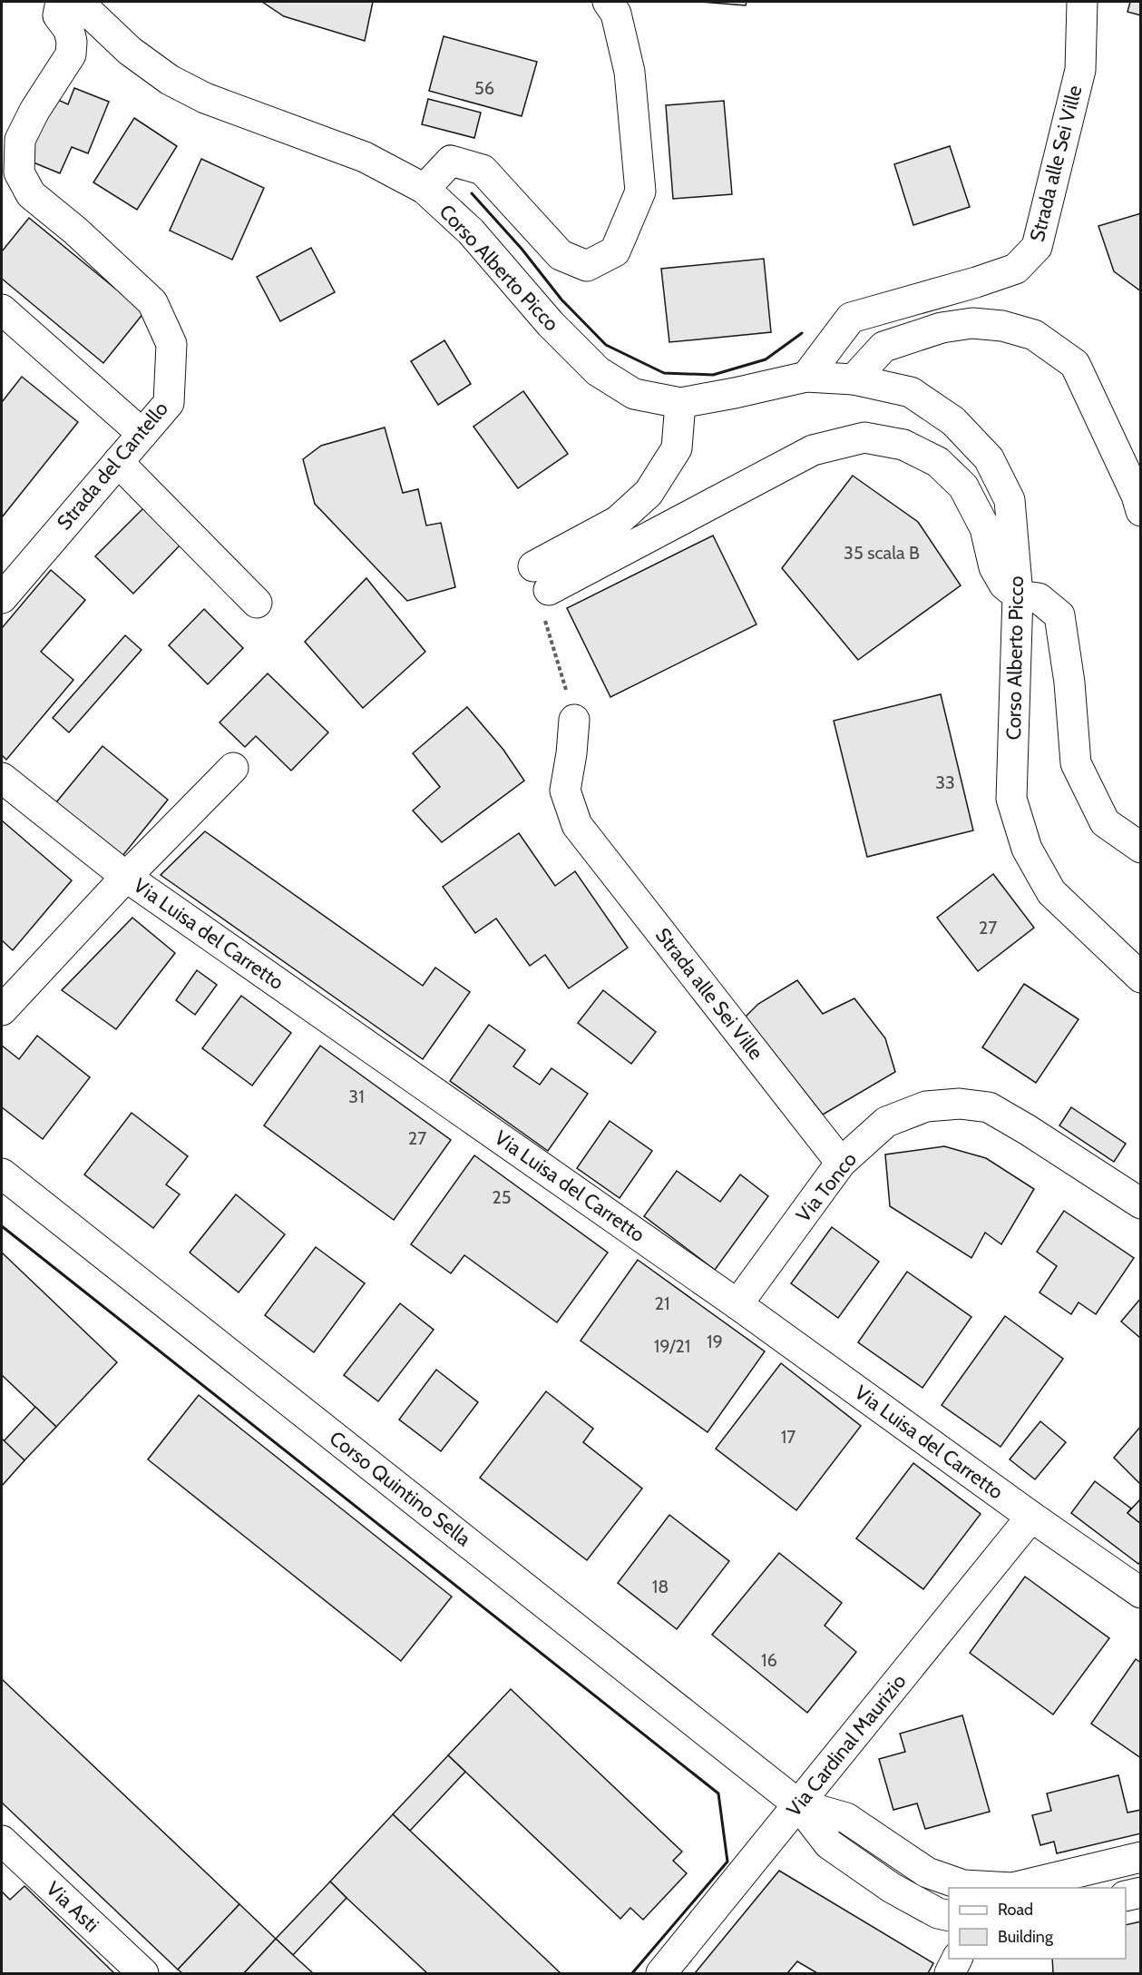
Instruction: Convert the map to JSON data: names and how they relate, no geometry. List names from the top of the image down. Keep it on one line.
{"streets":{"street":["Strada alle Sei Ville","Corso Alberto Picco","Strada del Cantello","Via Luisa del Carretto","Via Tonco","Corso Quintino Sella","Via Cardinal Maurizio","Via Asti"]},"crossings":[["Strada alle Sei Ville","Corso Alberto Picco"],["Strada alle Sei Ville","Via Tonco"],["Via Luisa del Carretto","Via Tonco"],["Via Luisa del Carretto","Via Cardinal Maurizio"],["Corso Quintino Sella","Via Cardinal Maurizio"]],"house_numbers":["56","35 scala B","33","27","31","27","25","21","19","19/21","17","18","16"],"legend":["Road","Building"]}
